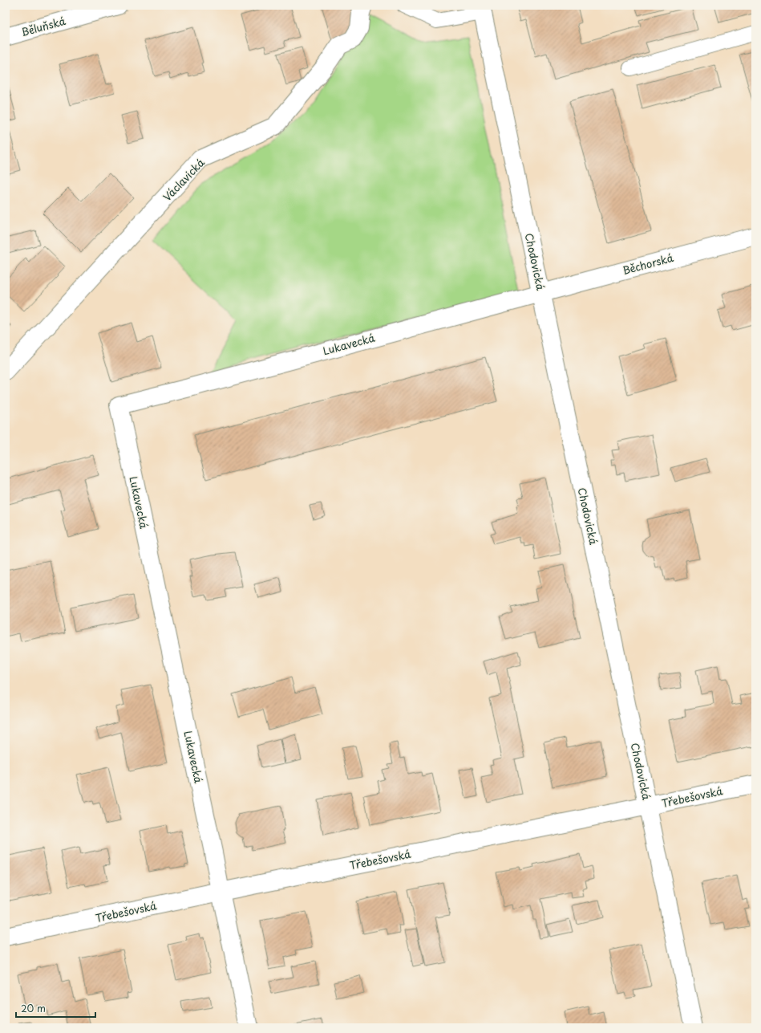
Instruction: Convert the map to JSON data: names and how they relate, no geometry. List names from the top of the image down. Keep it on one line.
{"streets":{"street":["Běluňská","Václavická","Chodovická","Běchorská","Lukavecká","Třebešovská"]},"crossings":[["Chodovická","Běchorská"],["Chodovická","Lukavecká"],["Chodovická","Třebešovská"],["Běchorská","Lukavecká"],["Lukavecká","Třebešovská"]],"scale_bar":"20 m"}
